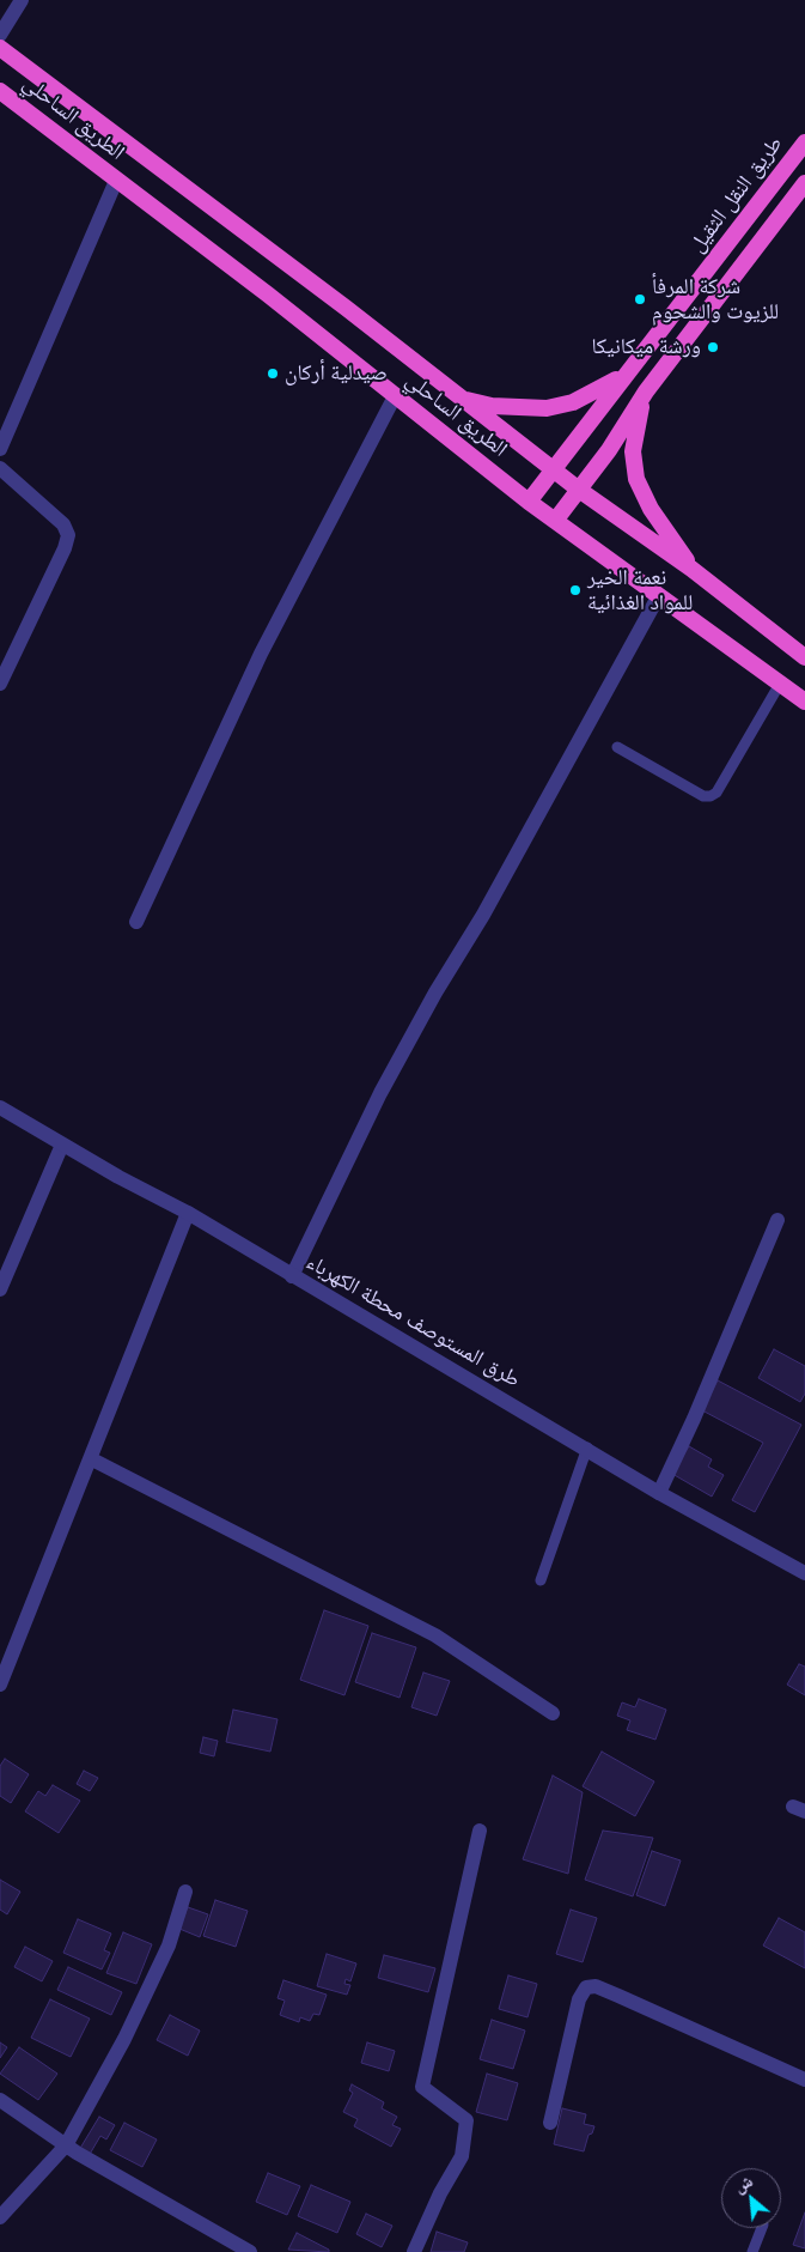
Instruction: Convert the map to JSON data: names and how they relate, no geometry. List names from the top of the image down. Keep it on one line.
{"streets":{"highway":["الطريق الساحلي","طريق النقل الثقيل"],"street":["طرق المستوصف محطة الكهرباء"]},"crossings":[["الطريق الساحلي","طريق النقل الثقيل"]],"places":["شركة المرفأ للزيوت والشحوم","ورشة ميكانيكا","صيدلية أركان","نعمة الخير للمواد الغذائية"],"north":"top left"}
